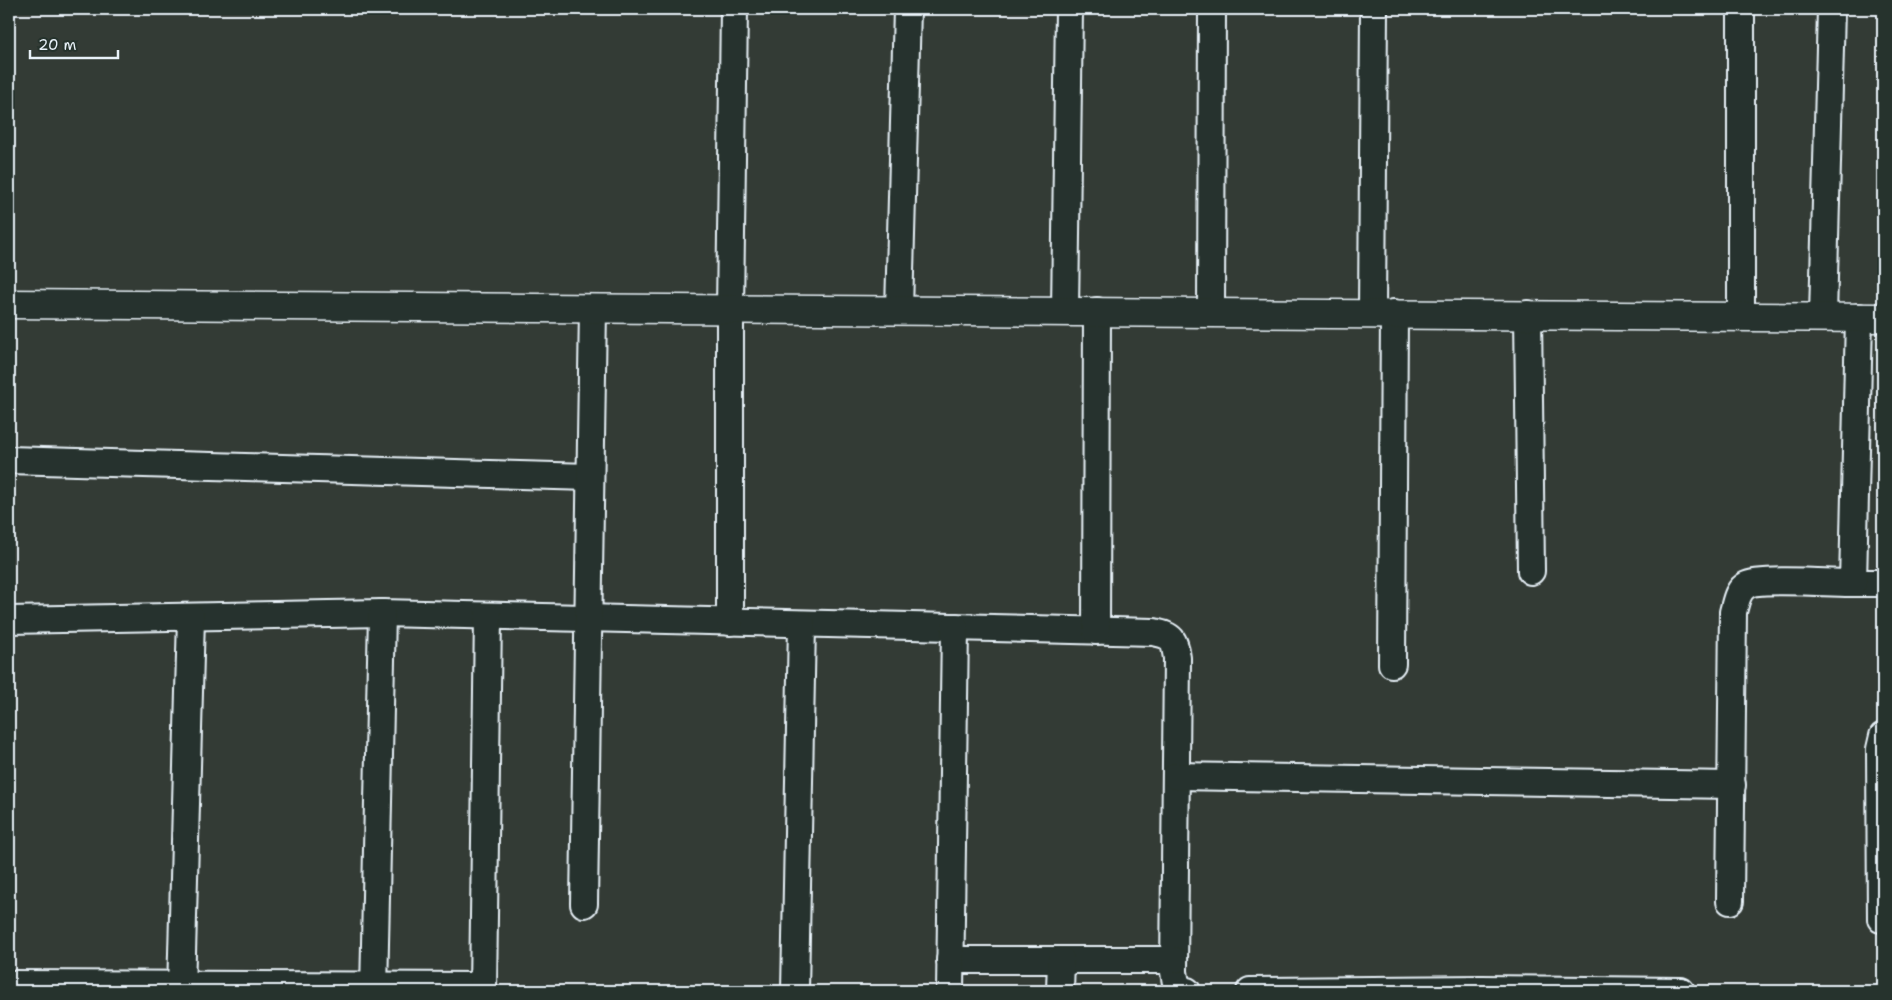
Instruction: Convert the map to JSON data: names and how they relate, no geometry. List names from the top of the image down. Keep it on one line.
{"scale_bar":"20 m"}
